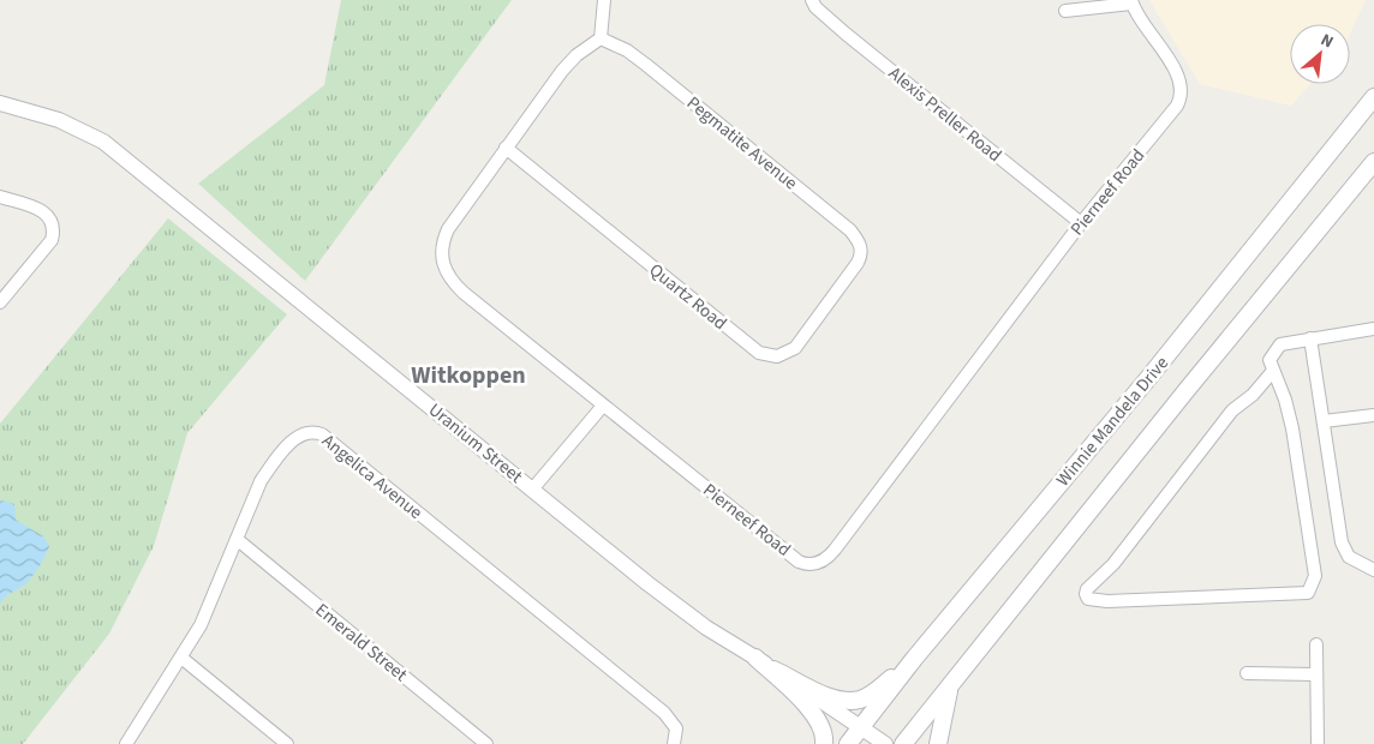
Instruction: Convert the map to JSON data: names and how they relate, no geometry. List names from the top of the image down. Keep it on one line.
{"streets":{"main road":["Winnie Mandela Drive"],"street":["Alexis Preller Road","Pegmatite Avenue","Pierneef Road","Quartz Road","Uranium Street","Angelica Avenue","Emerald Street"]},"crossings":[["Alexis Preller Road","Pierneef Road"],["Pegmatite Avenue","Pierneef Road"],["Pegmatite Avenue","Quartz Road"],["Pierneef Road","Quartz Road"],["Winnie Mandela Drive","Uranium Street"],["Angelica Avenue","Emerald Street"]],"districts":["Witkoppen"],"north":"top right"}
